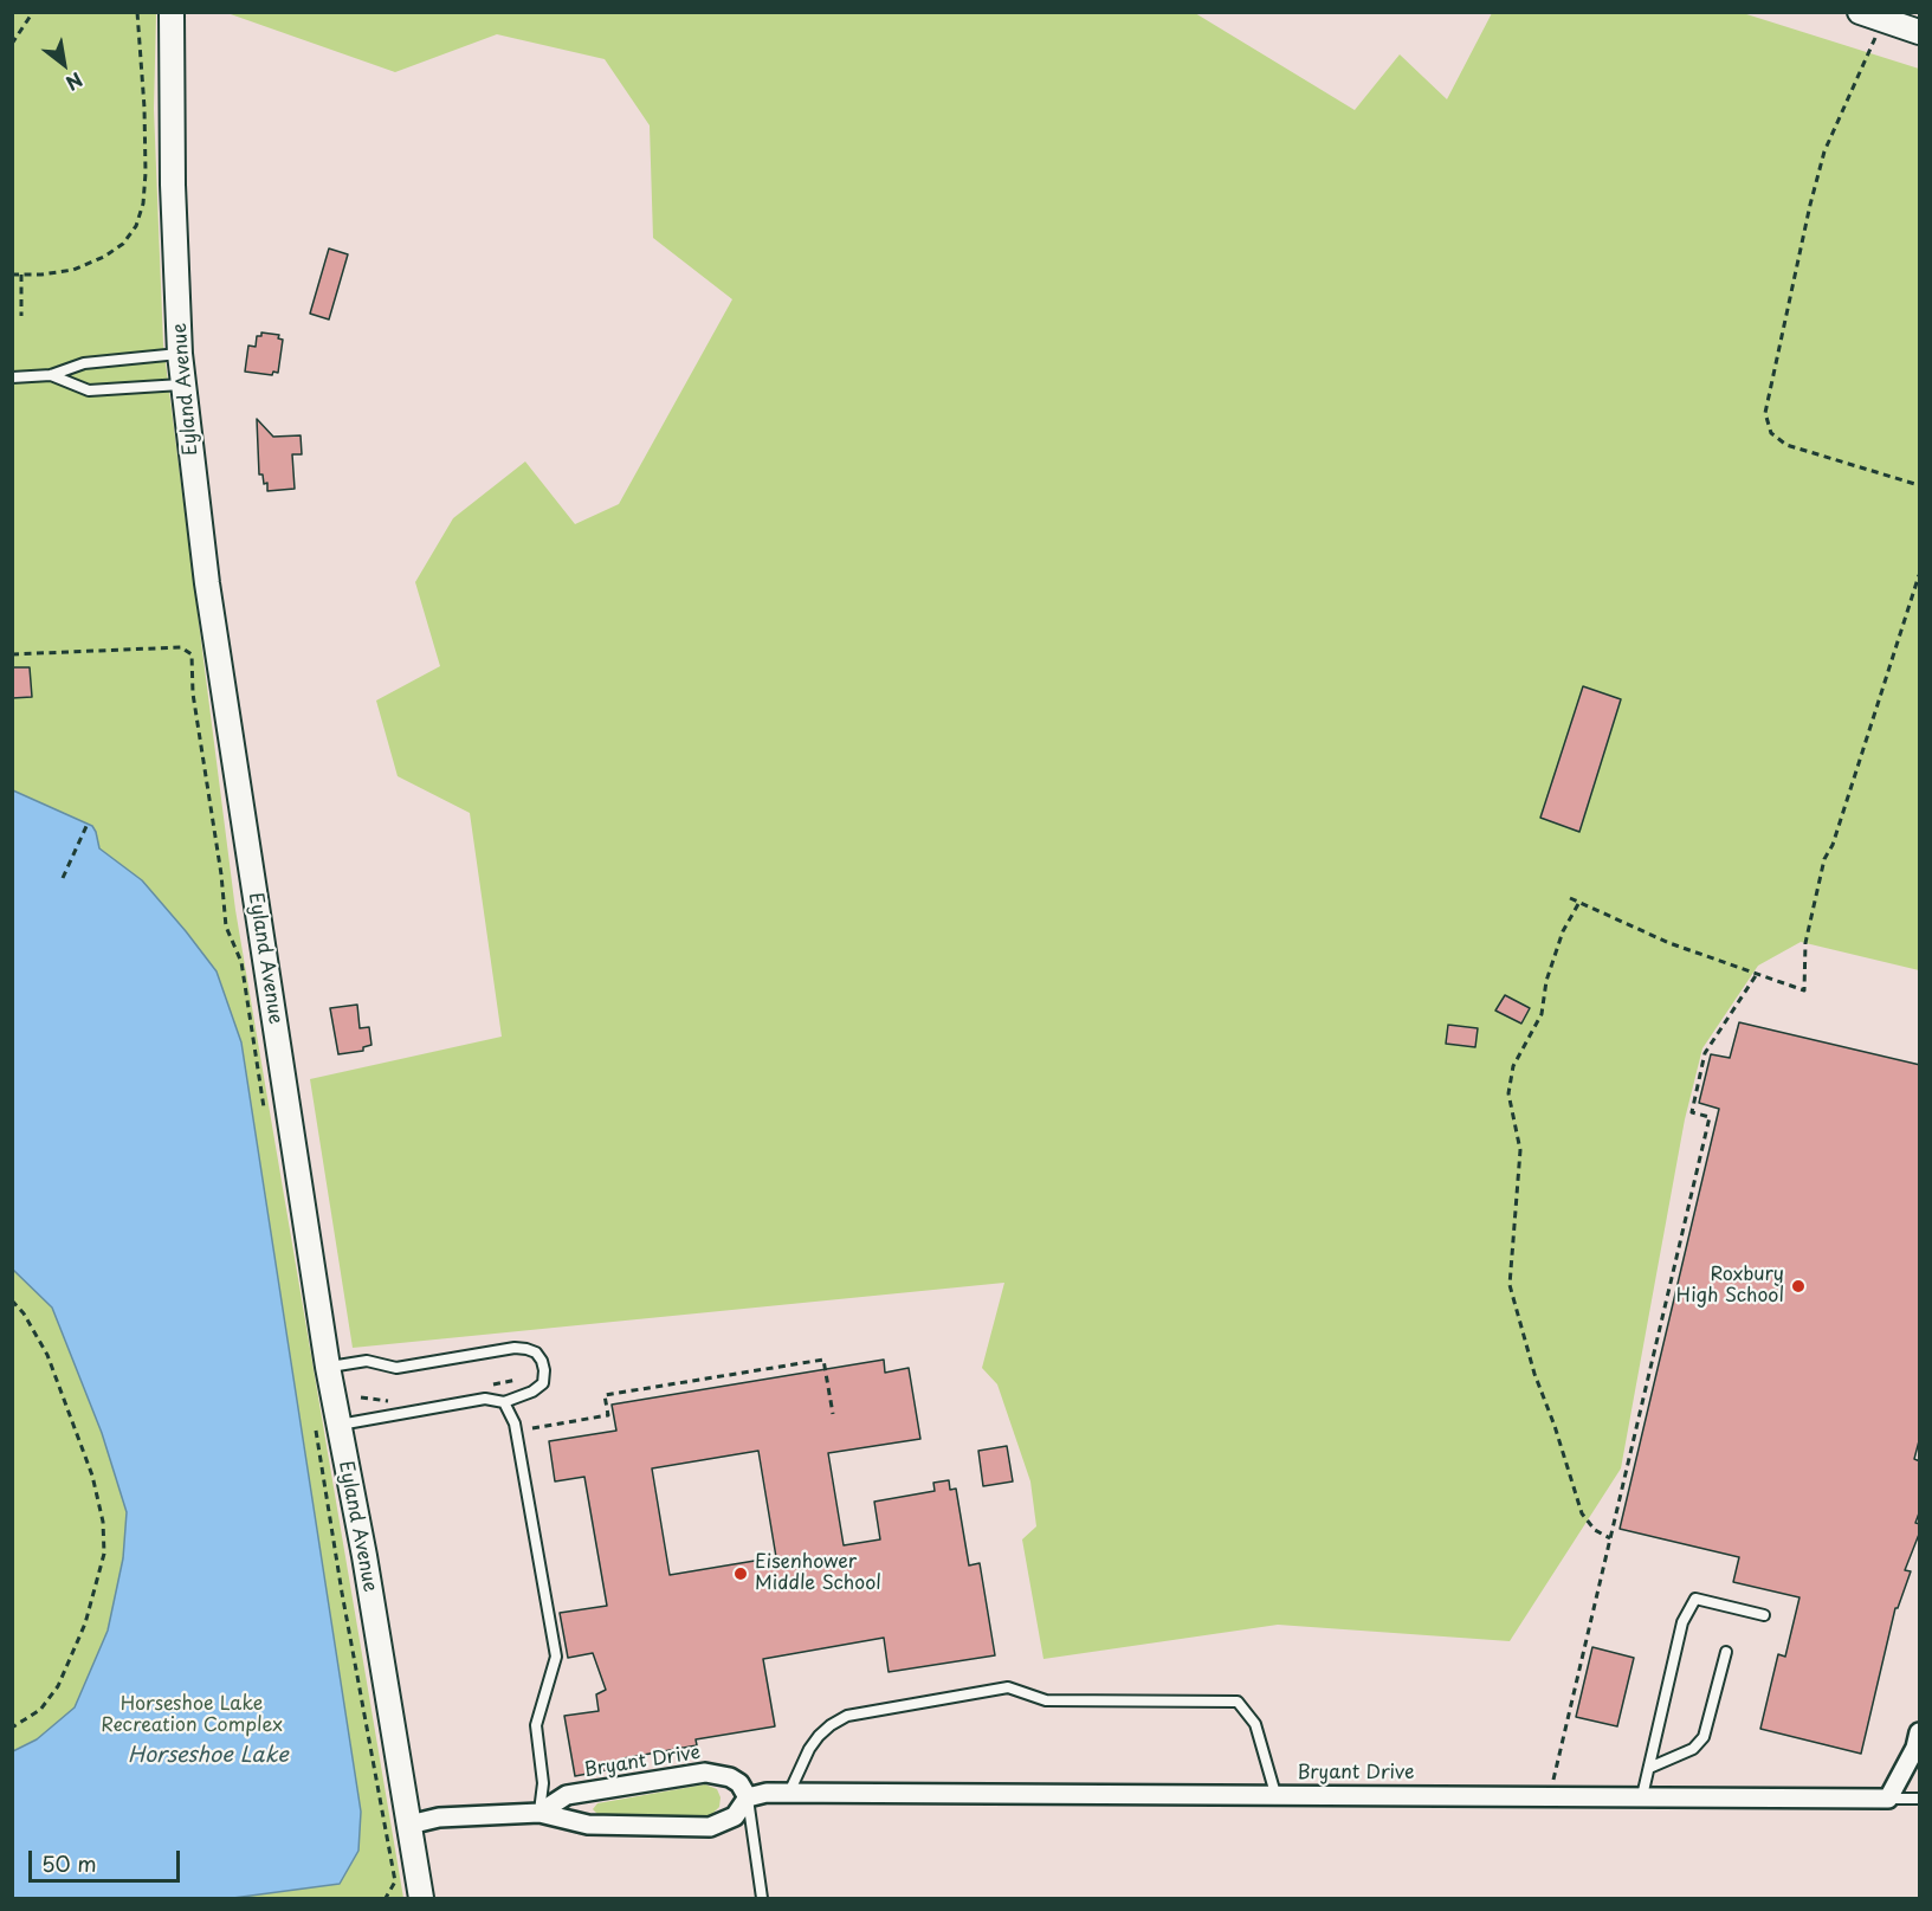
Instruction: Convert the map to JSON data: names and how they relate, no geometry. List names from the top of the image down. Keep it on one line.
{"streets":{"street":["Eyland Avenue","Bryant Drive"]},"crossings":[["Eyland Avenue","Bryant Drive"]],"water":["Horseshoe Lake"],"parks":["Horseshoe Lake Recreation Complex"],"places":["Roxbury High School","Eisenhower Middle School"],"scale_bar":"50 m","north":"bottom right"}
